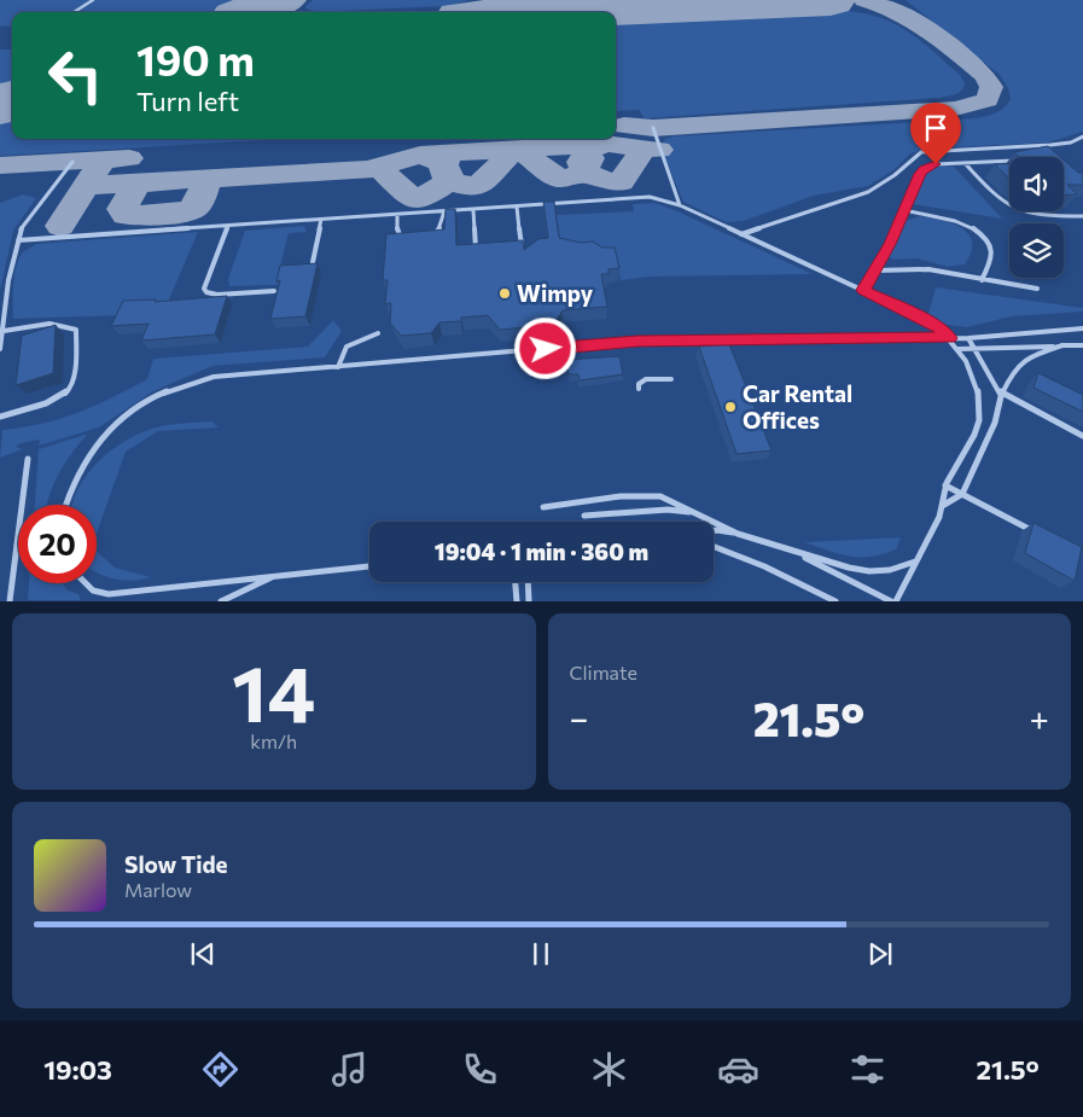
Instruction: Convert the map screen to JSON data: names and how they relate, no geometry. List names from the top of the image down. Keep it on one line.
{"places":["Wimpy","Car Rental Offices"],"page":{"turn":["190 m","Turn left"],"limit":"20","trip":"19:04 · 1 min · 360 m","tile":[["14","km/h"],"Climate"],"heat":["−","21.5°","+"],"song":["Slow Tide","Marlow"],"tabs":["19:03","21.5°"]}}
